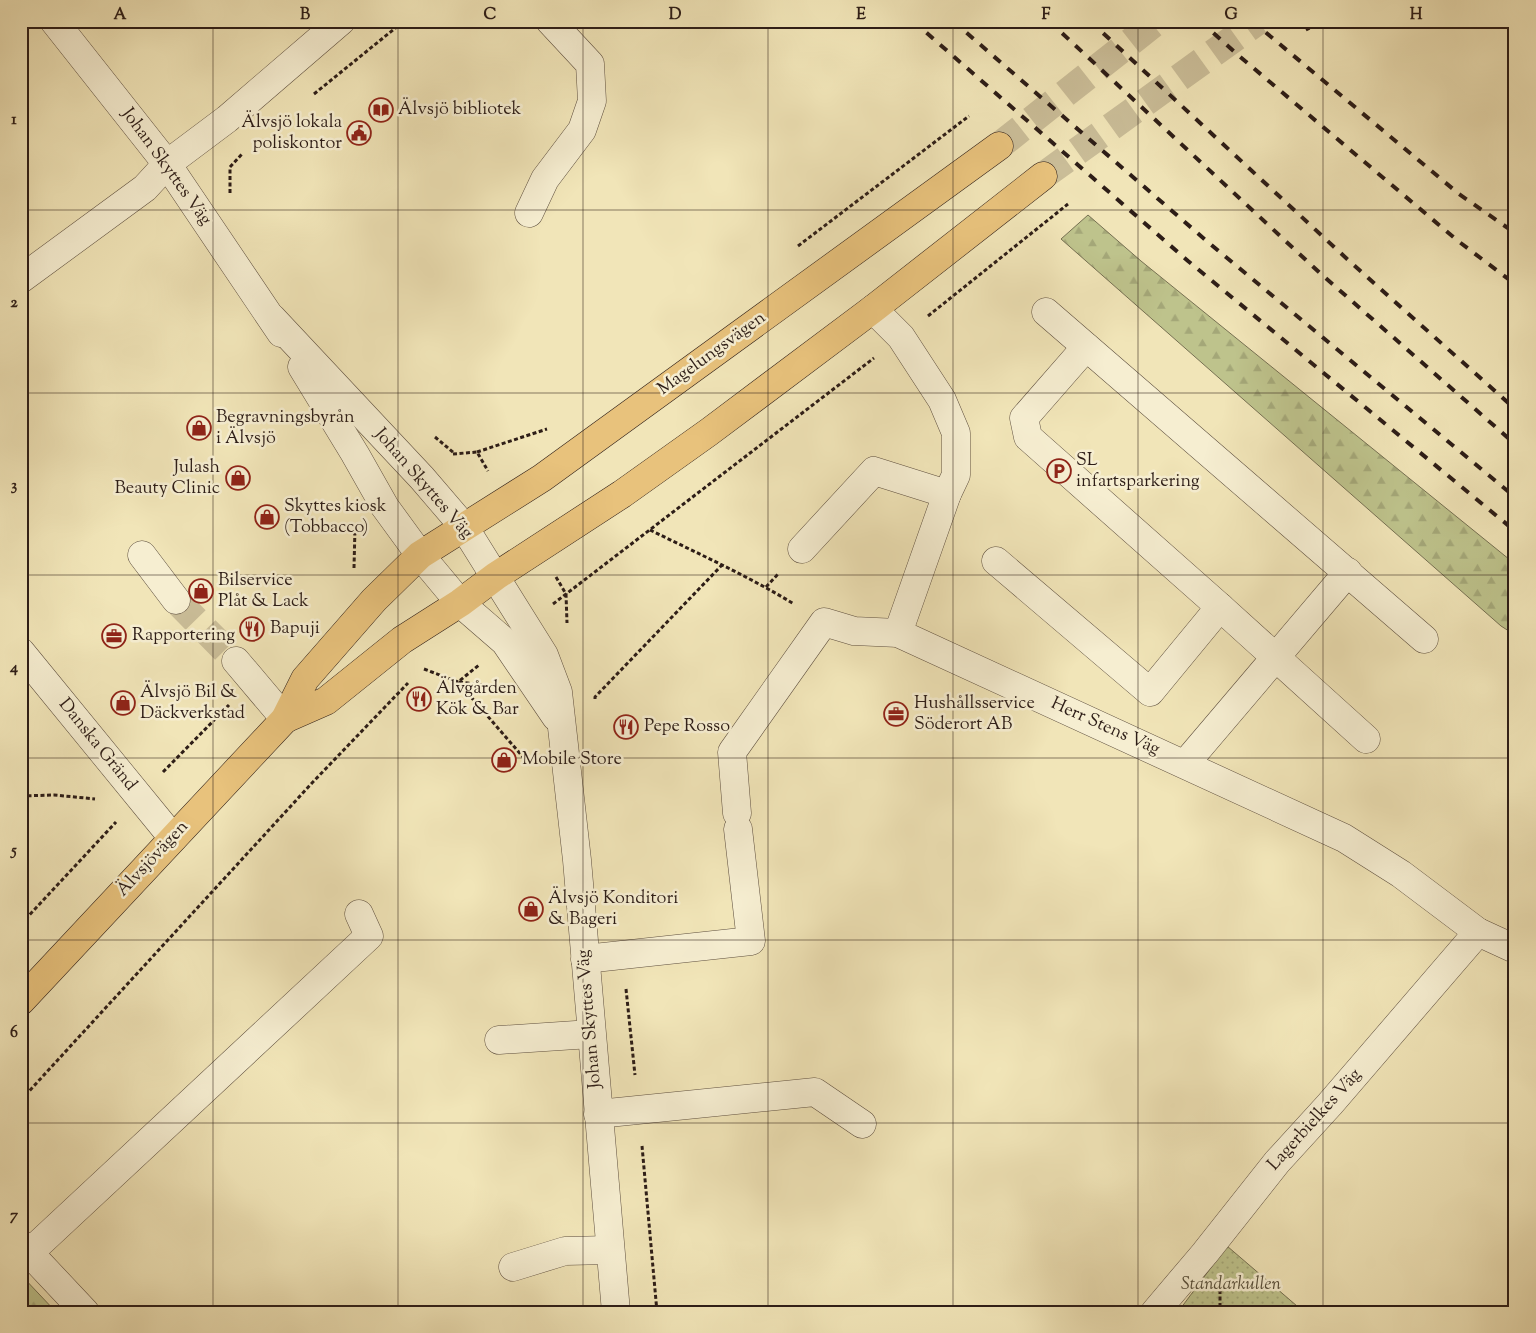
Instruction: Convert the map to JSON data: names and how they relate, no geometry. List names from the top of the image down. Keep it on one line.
{"streets":{"main road":["Magelungsvägen","Älvsjövägen"],"street":["Johan Skyttes Väg","Herr Stens Väg","Danska Gränd","Lagerbielkes Väg"]},"crossings":[["Johan Skyttes Väg","Magelungsvägen"],["Johan Skyttes Väg","Älvsjövägen"],["Magelungsvägen","Älvsjövägen"],["Herr Stens Väg","Lagerbielkes Väg"],["Danska Gränd","Älvsjövägen"]],"parks":["Standarkullen"],"places":{"library":["Älvsjö bibliotek"],"public building":["Älvsjö lokala poliskontor"],"shop":["Begravningsbyrån i Älvsjö","Julash Beauty Clinic","Skyttes kiosk (Tobbacco)","Bilservice Plåt & Lack","Älvsjö Bil & Däckverkstad","Mobile Store","Älvsjö Konditori & Bageri"],"parking":["SL infartsparkering"],"restaurant":["Bapuji","Älvgården Kök & Bar","Pepe Rosso"],"office":["Rapportering","Hushållsservice Söderort AB"]},"grid":{"columns":["A","B","C","D","E","F","G","H"],"rows":["1","2","3","4","5","6","7"]}}
